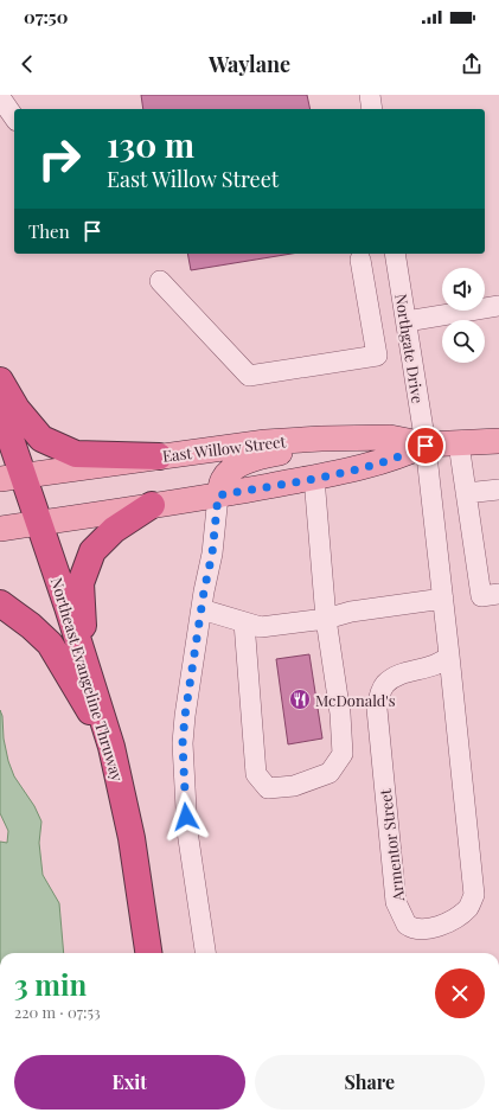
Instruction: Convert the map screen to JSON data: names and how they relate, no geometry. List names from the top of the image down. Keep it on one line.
{"streets":{"highway":["Northeast Evangeline Thruway"],"main road":["East Willow Street"],"street":["Northgate Drive","Armentor Street"]},"crossings":[["Northgate Drive","East Willow Street"],["Northgate Drive","Armentor Street"],["East Willow Street","Northeast Evangeline Thruway"],["East Willow Street","Armentor Street"]],"places":{"restaurant":["McDonald's"]},"page":{"status":"07:50","header":"Waylane","turn":["130 m","East Willow Street"],"then":"Then","heading":["3 min","220 m · 07:53"],"buttons":["Exit","Share"]}}
